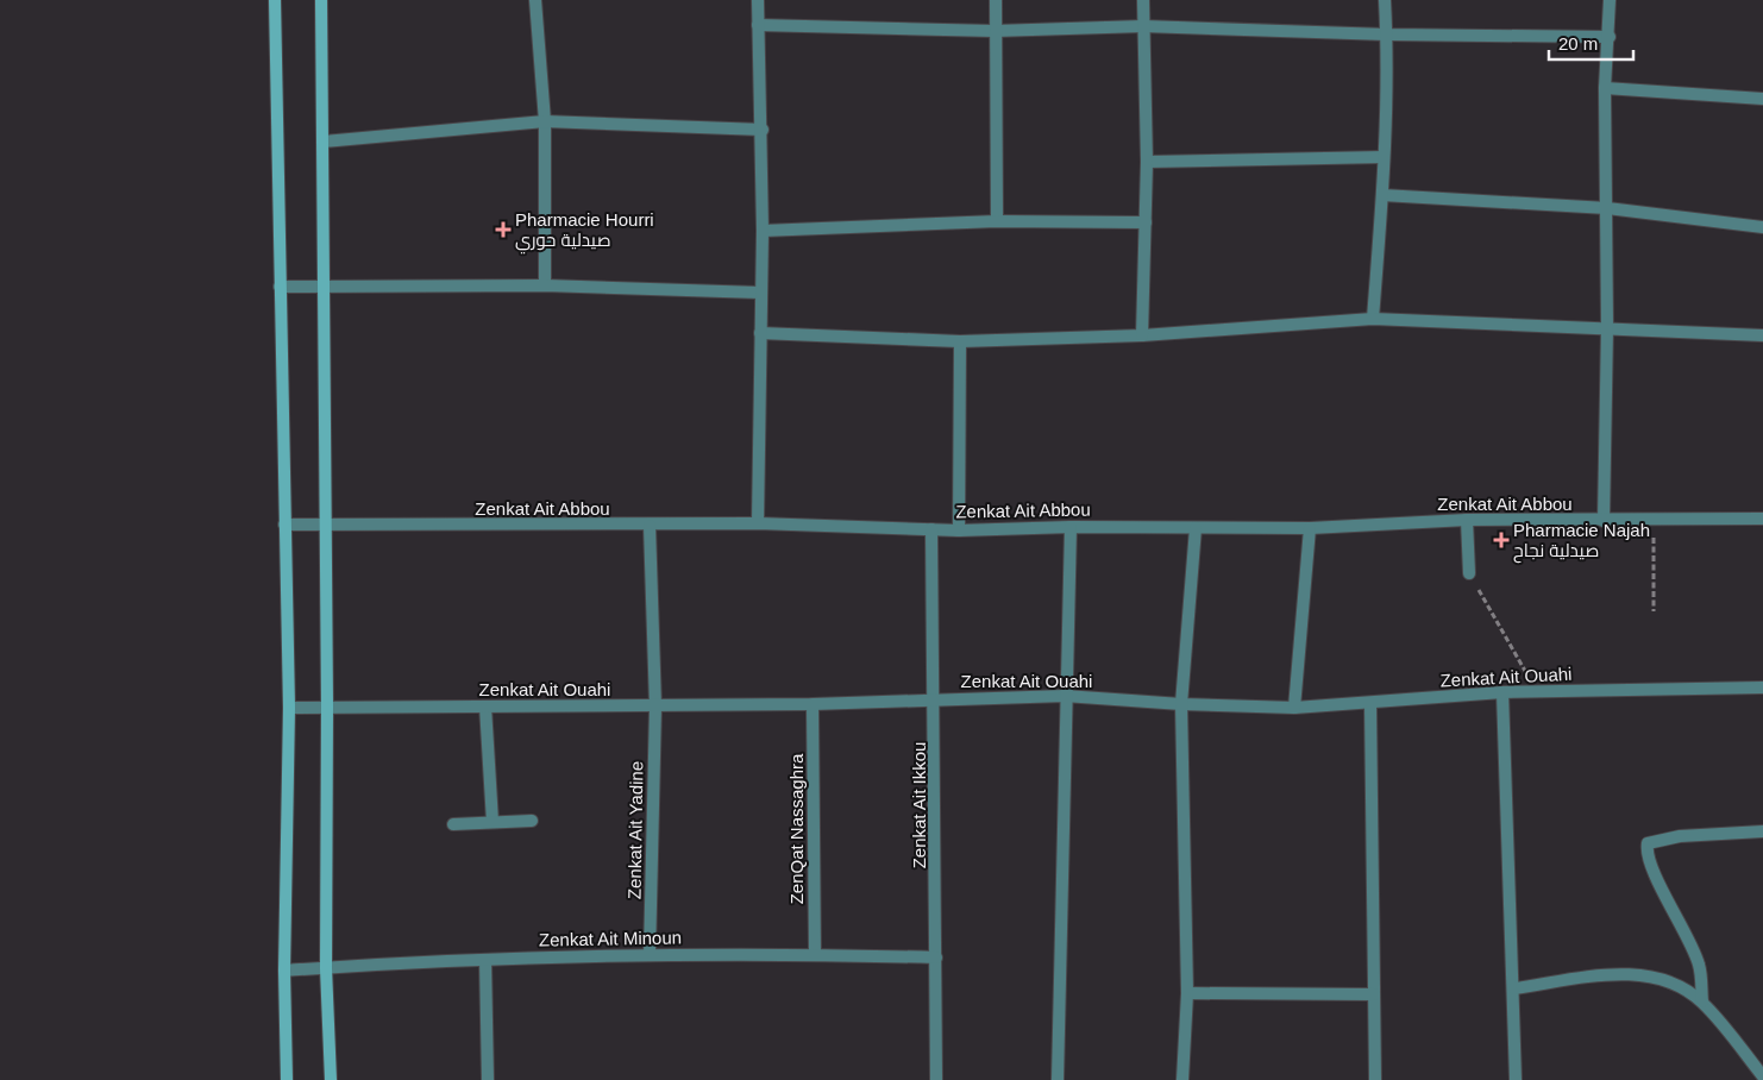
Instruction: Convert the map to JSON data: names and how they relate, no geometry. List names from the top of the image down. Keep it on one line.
{"streets":{"street":["Zenkat Ait Abbou","Zenkat Ait Ouahi","Zenkat Ait Ikkou","ZenQat Nassaghra","Zenkat Ait Yadine","Zenkat Ait Minoun"]},"crossings":[["Zenkat Ait Abbou","Zenkat Ait Ikkou"],["Zenkat Ait Abbou","Zenkat Ait Yadine"],["Zenkat Ait Ouahi","Zenkat Ait Ikkou"],["Zenkat Ait Ouahi","ZenQat Nassaghra"],["Zenkat Ait Ouahi","Zenkat Ait Yadine"],["Zenkat Ait Ikkou","Zenkat Ait Minoun"],["ZenQat Nassaghra","Zenkat Ait Minoun"],["Zenkat Ait Yadine","Zenkat Ait Minoun"]],"places":{"health":["Pharmacie Hourri صيدلية حوري","Pharmacie Najah صيدلية نجاح"]},"scale_bar":"20 m"}
